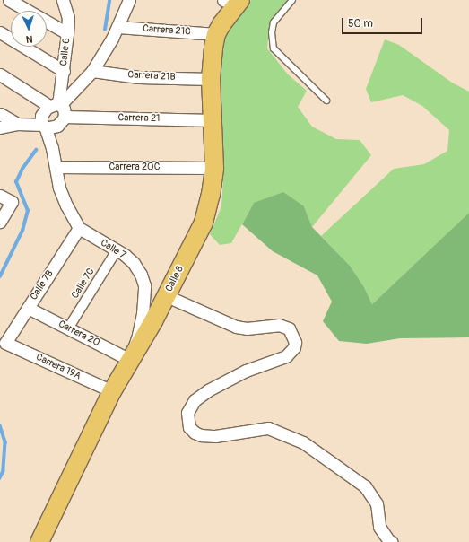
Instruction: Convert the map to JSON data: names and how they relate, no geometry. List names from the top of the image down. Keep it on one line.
{"streets":{"main road":["Calle 8"],"street":["Carrera 21C","Calle 6","Carrera 21B","Carrera 21","Carrera 20C","Calle 7","Calle 7C","Calle 7B","Carrera 20","Carrera 19A"]},"crossings":[["Carrera 21C","Calle 7"],["Carrera 21C","Calle 8"],["Calle 6","Carrera 21"],["Calle 6","Calle 7"],["Carrera 21B","Calle 7"],["Carrera 21B","Calle 8"],["Carrera 21","Calle 7"],["Carrera 21","Calle 8"],["Carrera 20C","Calle 7"],["Carrera 20C","Calle 8"],["Calle 7","Calle 8"],["Calle 7","Calle 7C"],["Calle 7","Calle 7B"],["Calle 7","Carrera 20"],["Calle 8","Carrera 20"],["Calle 8","Carrera 19A"],["Calle 7C","Carrera 20"],["Calle 7B","Carrera 20"],["Calle 7B","Carrera 19A"]],"scale_bar":"50 m","north":"bottom"}
